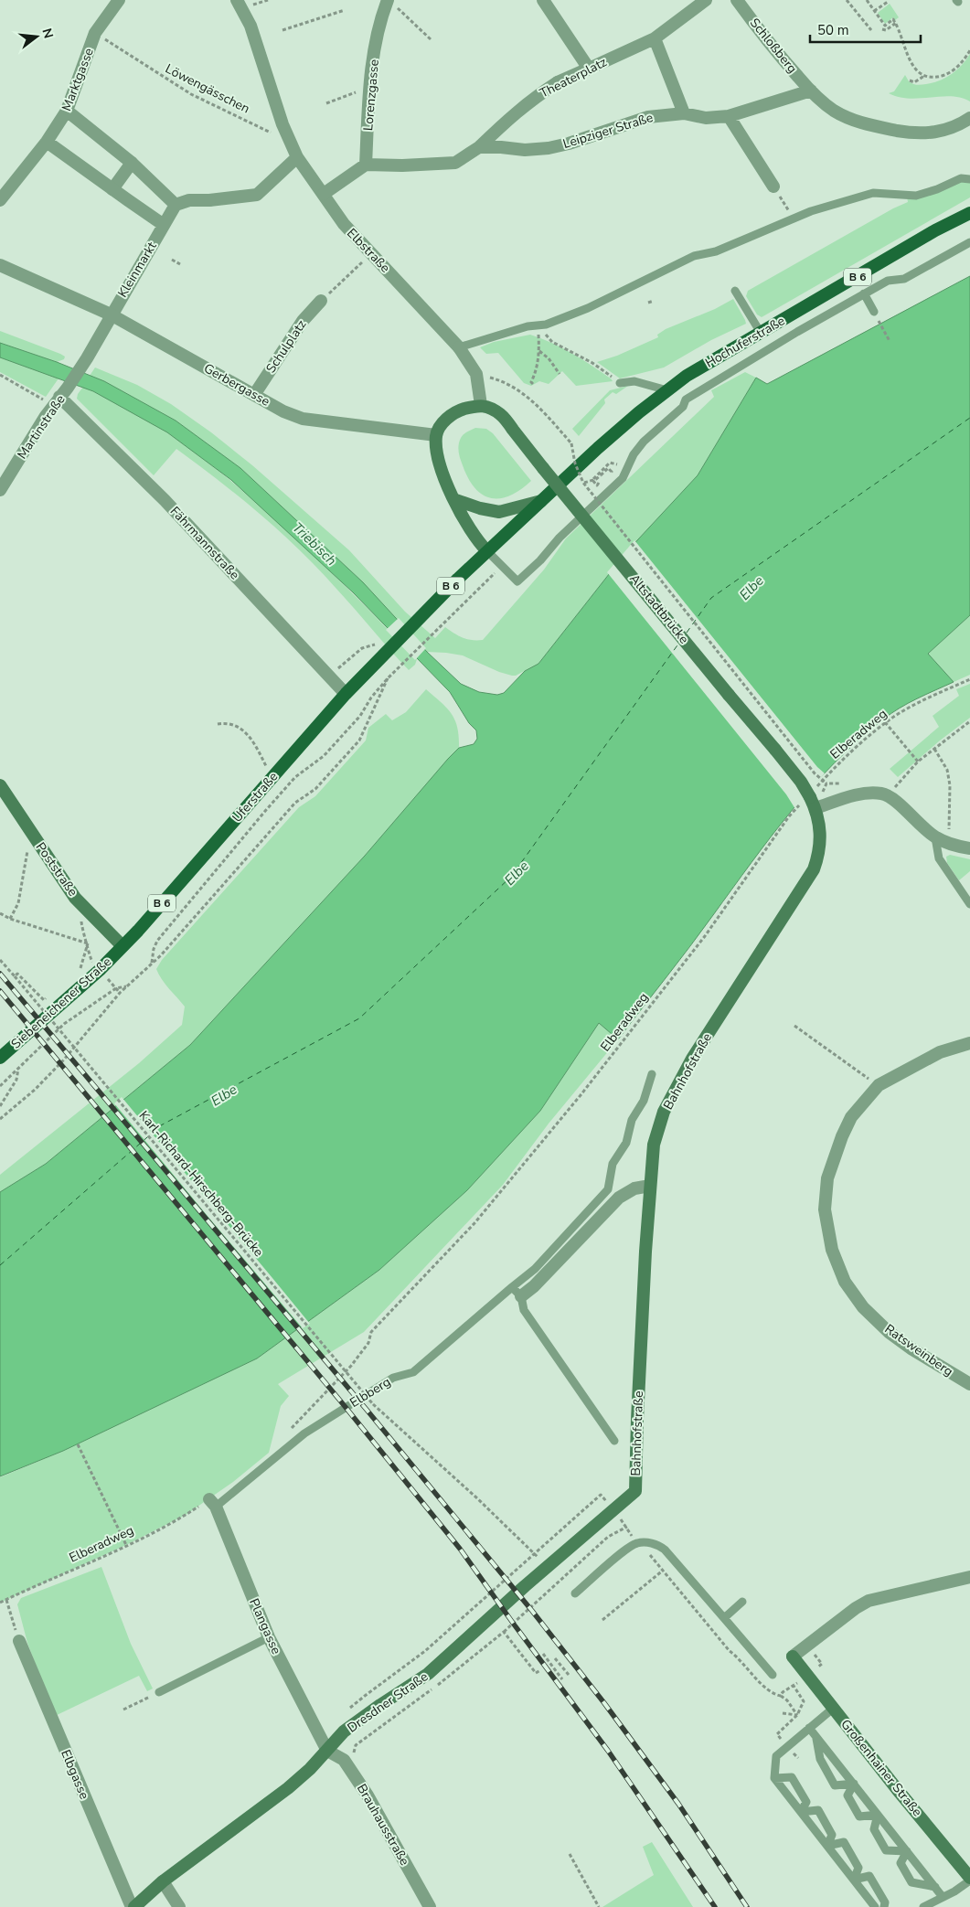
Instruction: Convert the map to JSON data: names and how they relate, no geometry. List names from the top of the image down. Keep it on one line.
{"streets":{"main road":["B 6","Hochuferstraße","Altstadtbrücke","Uferstraße","Poststraße","Siebeneichener Straße","Bahnhofstraße","Dresdner Straße","Großenhainer Straße"],"street":["Schloßberg","Theaterplatz","Marktgasse","Lorenzgasse","Leipziger Straße","Elbstraße","Kleinmarkt","Schulplatz","Gerbergasse","Martinstraße","Fährmannstraße","Ratsweinberg","Plangasse","Elbgasse","Brauhausstraße"],"lane":["Elbberg"],"path":["Löwengässchen","Elberadweg","Karl-Richard-Hirschberg-Brücke"]},"crossings":[["Schloßberg","Leipziger Straße"],["Theaterplatz","Leipziger Straße"],["Marktgasse","Löwengässchen"],["Löwengässchen","Elbstraße"],["Elbstraße","Altstadtbrücke"],["Kleinmarkt","Gerbergasse"],["Kleinmarkt","Martinstraße"],["B 6","Hochuferstraße"],["B 6","Uferstraße"],["Schulplatz","Gerbergasse"],["Gerbergasse","Martinstraße"],["Martinstraße","Fährmannstraße"],["Fährmannstraße","Uferstraße"],["Altstadtbrücke","Bahnhofstraße"],["Elberadweg","Bahnhofstraße"],["Elberadweg","Elbberg"],["Elberadweg","Plangasse"],["Uferstraße","Poststraße"],["Uferstraße","Siebeneichener Straße"],["Poststraße","Siebeneichener Straße"],["Bahnhofstraße","Dresdner Straße"],["Elbberg","Plangasse"],["Plangasse","Dresdner Straße"],["Plangasse","Brauhausstraße"],["Dresdner Straße","Elbgasse"],["Dresdner Straße","Brauhausstraße"]],"water":["Triebisch","Elbe"],"scale_bar":"50 m","north":"right"}
